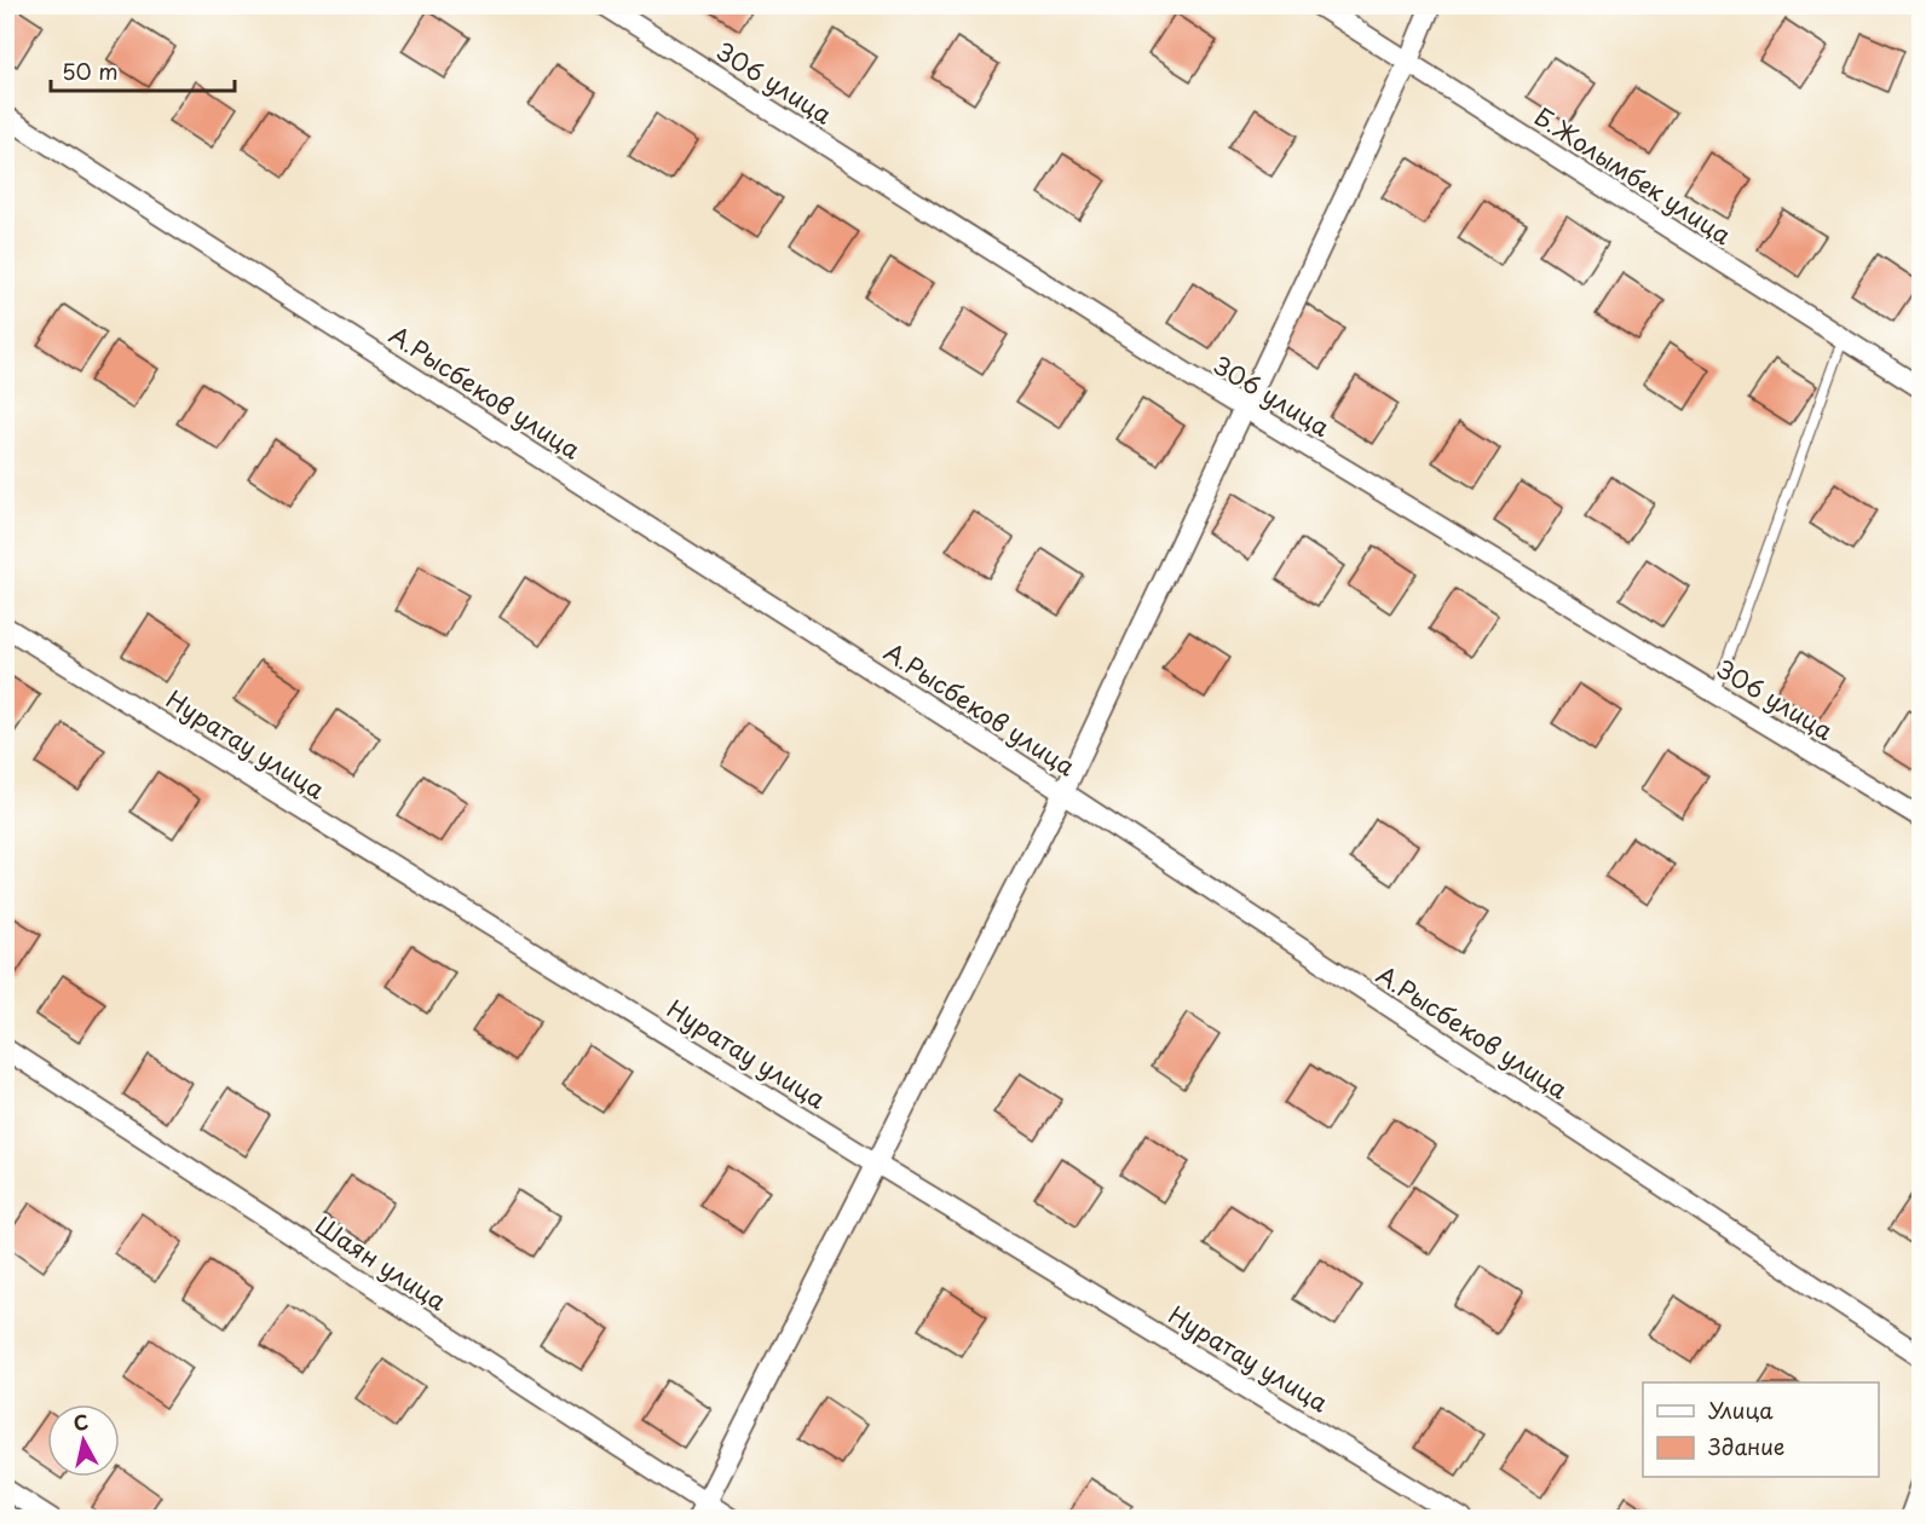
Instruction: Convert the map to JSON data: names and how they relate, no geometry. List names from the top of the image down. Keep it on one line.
{"streets":{"street":["306 улица","Б.Жолымбек улица","А.Рысбеков улица","Нуратау улица","Шаян улица"]},"legend":["Улица","Здание"],"scale_bar":"50 m","north":"top"}
